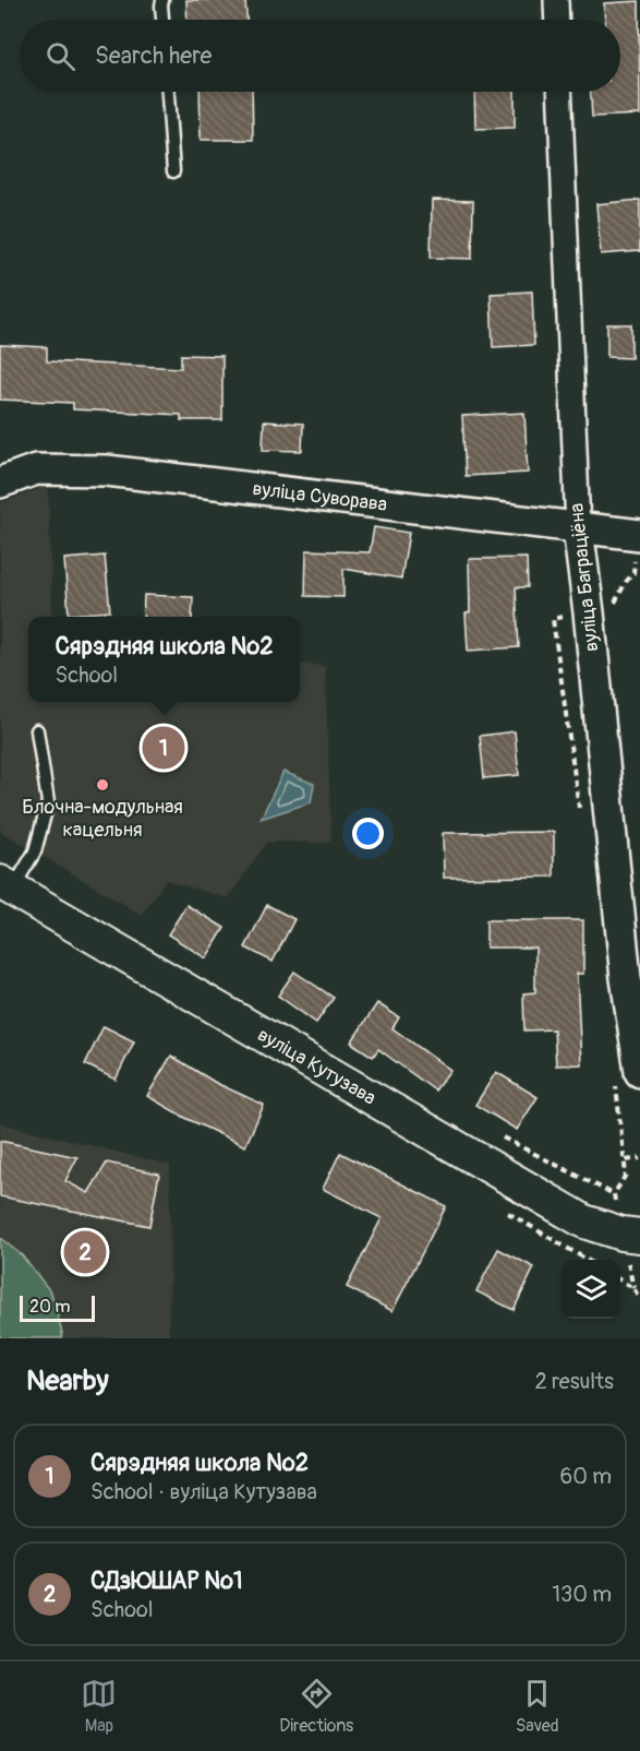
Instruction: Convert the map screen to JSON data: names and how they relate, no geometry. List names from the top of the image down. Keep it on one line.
{"streets":{"main road":["вуліца Кутузава"],"street":["вуліца Суворава","вуліца Баграціёна"]},"crossings":[["вуліца Суворава","вуліца Баграціёна"]],"places":["Блочна-модульная кацельня"],"scale_bar":"20 m","page":{"search":"Search here","popup":["Сярэдняя школа №2","School"],"pins":["1","2"],"scale":"20 m","heading":["Nearby","2 results"],"list":[{"mark":"1","name":"Сярэдняя школа №2","note":"School · вуліца Кутузава","value":"60 m"},{"mark":"2","name":"СДзЮШАР №1","note":"School","value":"130 m"}],"nav":["Map","Directions","Saved"]}}
